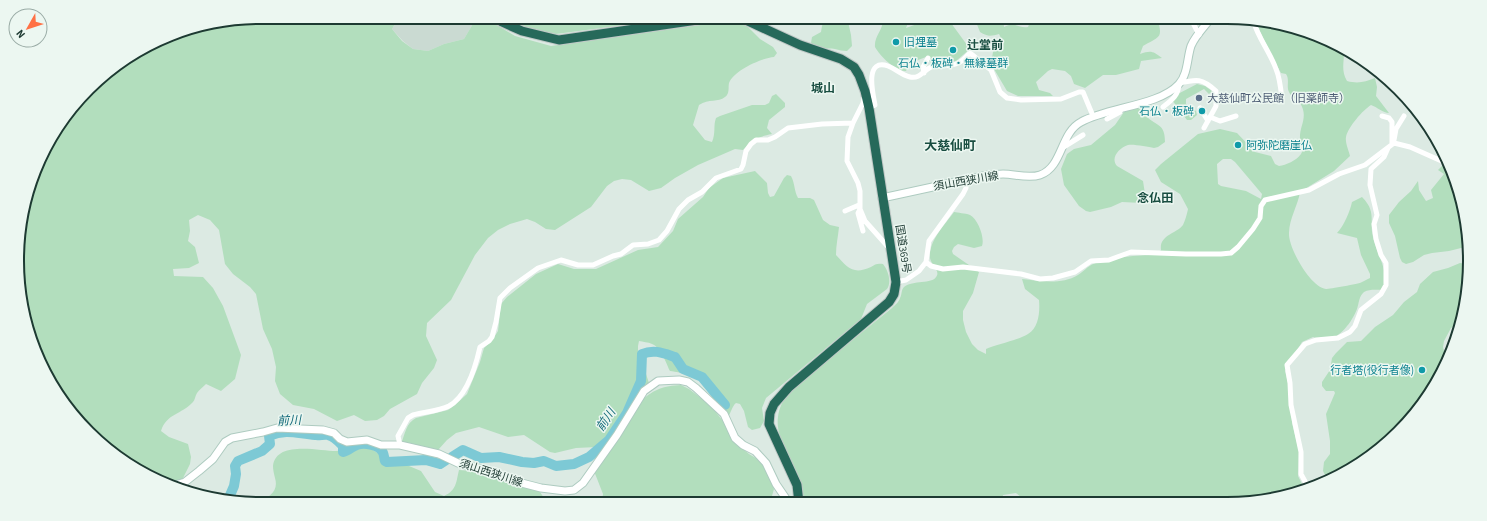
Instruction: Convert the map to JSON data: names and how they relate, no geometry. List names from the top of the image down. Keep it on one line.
{"streets":{"highway":["国道369号"],"main road":["須山西狭川線"]},"crossings":[["須山西狭川線","国道369号"]],"districts":["辻堂前","城山","大慈仙町","念仏田"],"water":["前川"],"places":["旧埋墓","石仏・板碑・無縁墓群","大慈仙町公民館（旧薬師寺）","石仏・板碑","阿弥陀磨崖仏","行者塔(役行者像)"],"north":"bottom left"}
